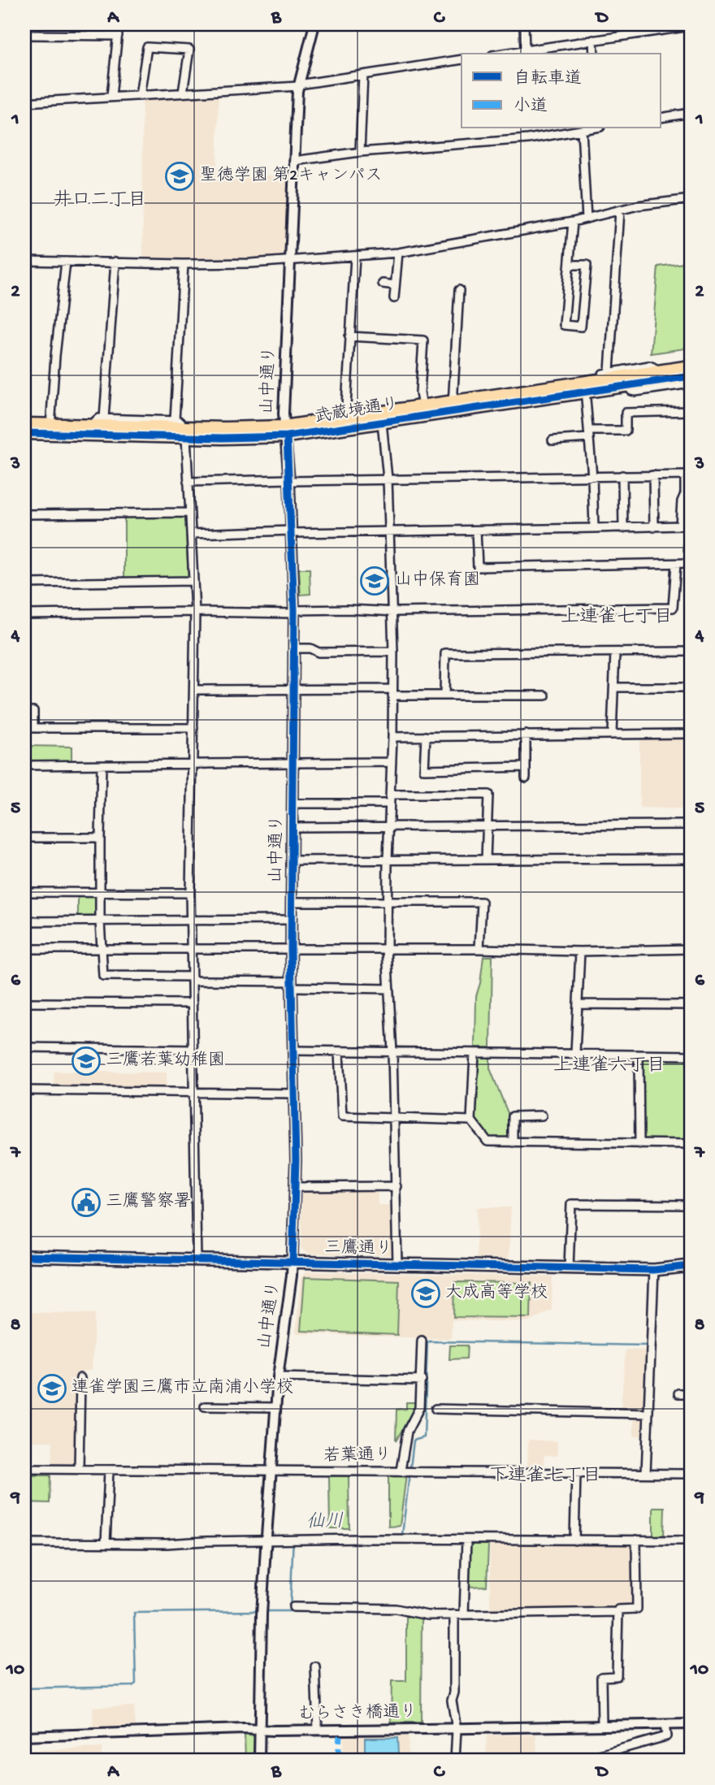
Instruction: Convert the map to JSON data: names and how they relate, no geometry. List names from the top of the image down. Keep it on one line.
{"streets":{"main road":["武蔵境通り","三鷹通り"],"street":["山中通り","若葉通り","むらさき橋通り"]},"crossings":[["山中通り","武蔵境通り"],["山中通り","三鷹通り"],["山中通り","若葉通り"],["山中通り","むらさき橋通り"]],"districts":["井口二丁目","上連雀七丁目","上連雀六丁目","下連雀七丁目"],"water":["仙川"],"places":{"school or university":["聖徳学園 第2キャンパス","山中保育園","三鷹若葉幼稚園","大成高等学校","連雀学園三鷹市立南浦小学校"],"public building":["三鷹警察署"]},"legend":["自転車道","小道"],"grid":{"columns":["A","B","C","D"],"rows":["1","2","3","4","5","6","7","8","9","10"]}}
